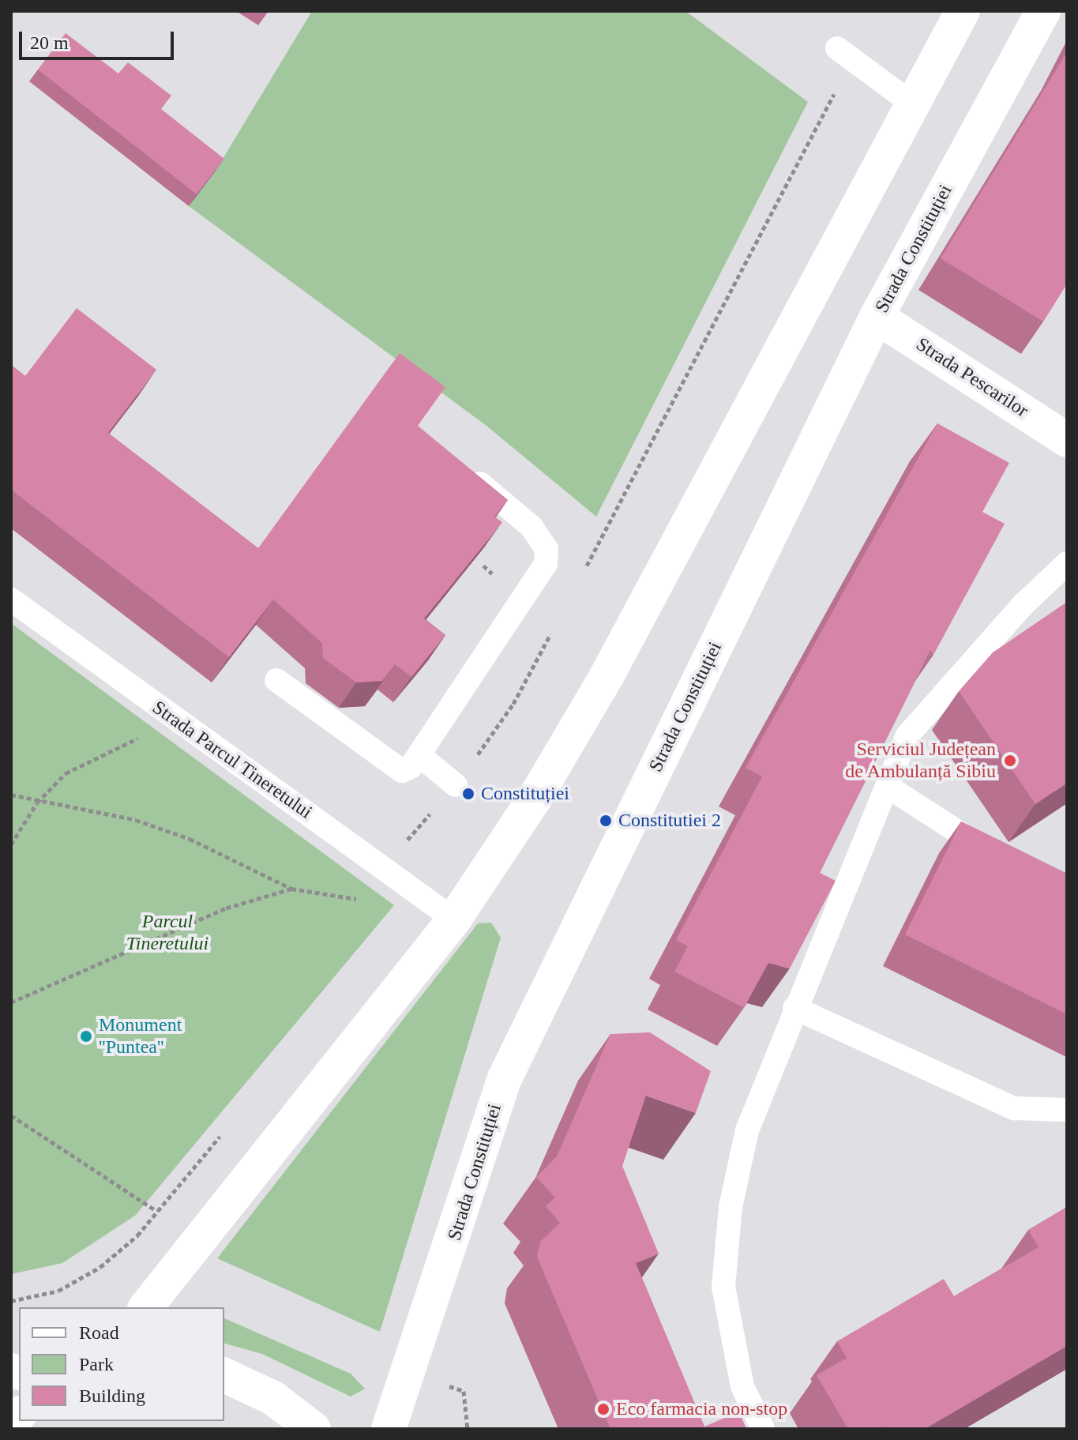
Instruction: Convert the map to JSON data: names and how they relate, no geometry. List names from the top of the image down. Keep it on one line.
{"streets":{"main road":["Strada Constituției","Strada Pescarilor"],"lane":["Strada Parcul Tineretului"]},"crossings":[["Strada Constituției","Strada Pescarilor"]],"parks":["Parcul Tineretului"],"places":["Serviciul Județean de Ambulanță Sibiu","Constituției","Constitutiei 2","Monument ''Puntea''","Eco farmacia non-stop"],"legend":["Road","Park","Building"],"scale_bar":"20 m"}
